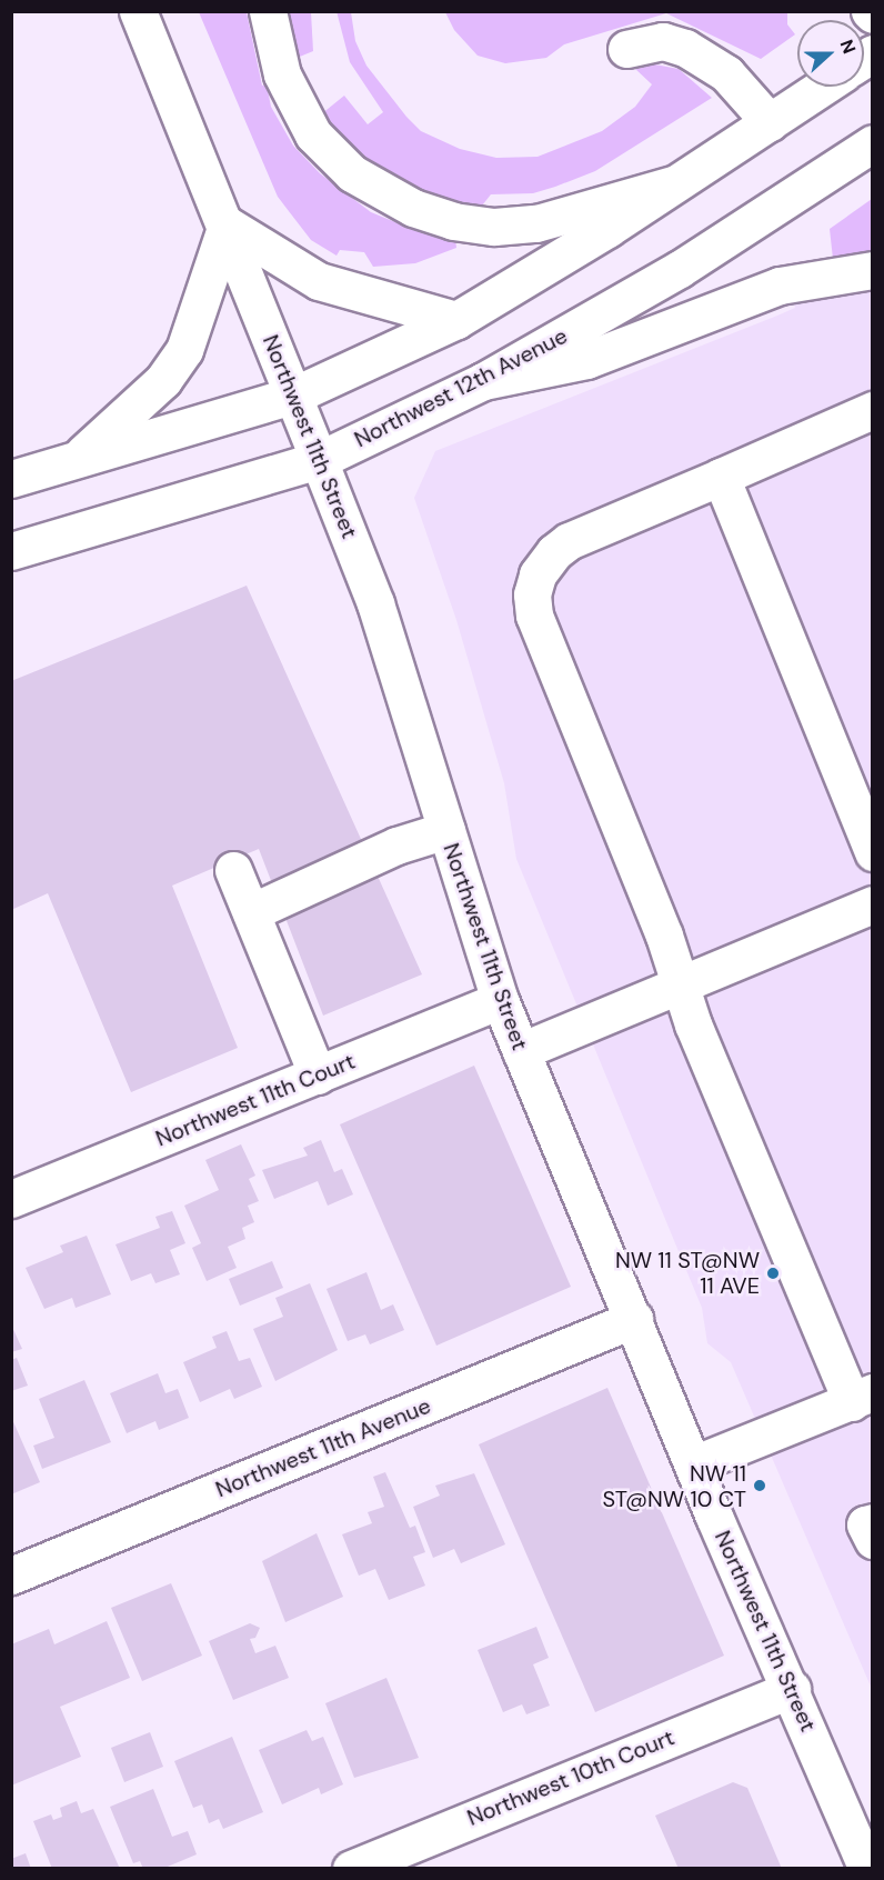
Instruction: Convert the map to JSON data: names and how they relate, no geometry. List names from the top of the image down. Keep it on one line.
{"streets":{"main road":["Northwest 12th Avenue","Northwest 11th Street","Northwest 11th Court","Northwest 11th Avenue","Northwest 10th Court"]},"crossings":[["Northwest 12th Avenue","Northwest 11th Street"],["Northwest 11th Street","Northwest 11th Court"],["Northwest 11th Street","Northwest 11th Avenue"],["Northwest 11th Street","Northwest 10th Court"]],"places":["NW 11 ST@NW 11 AVE","NW 11 ST@NW 10 CT"],"north":"right"}
